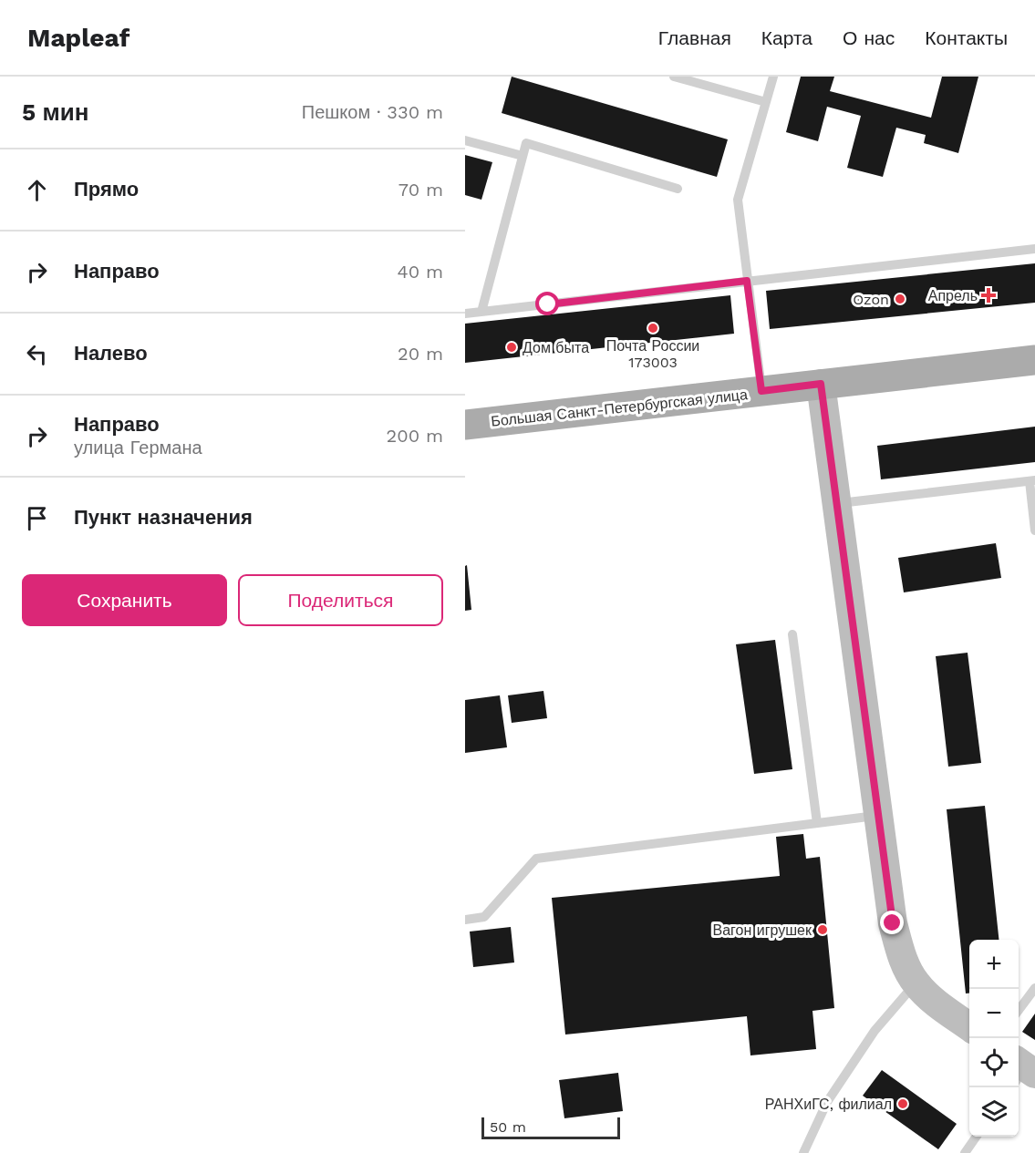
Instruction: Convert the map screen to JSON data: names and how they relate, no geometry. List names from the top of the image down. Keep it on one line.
{"streets":{"main road":["Большая Санкт-Петербургская улица"]},"places":{"health":["Апрель"],"other":["Ozon","Почта России 173003","Дом быта","Вагон игрушек","РАНХиГС, филиал"]},"scale_bar":"50 m","page":{"header":"Mapleaf","nav":["Главная","Карта","О нас","Контакты"],"heading":["5 мин","Пешком · 330 m"],"list":[["Прямо","70 m"],["Направо","40 m"],["Налево","20 m"],["Направо","улица Германа","200 m"],"Пункт назначения"],"buttons":["Сохранить","Поделиться"],"map_buttons":["+","−"],"scale":"50 m"}}
